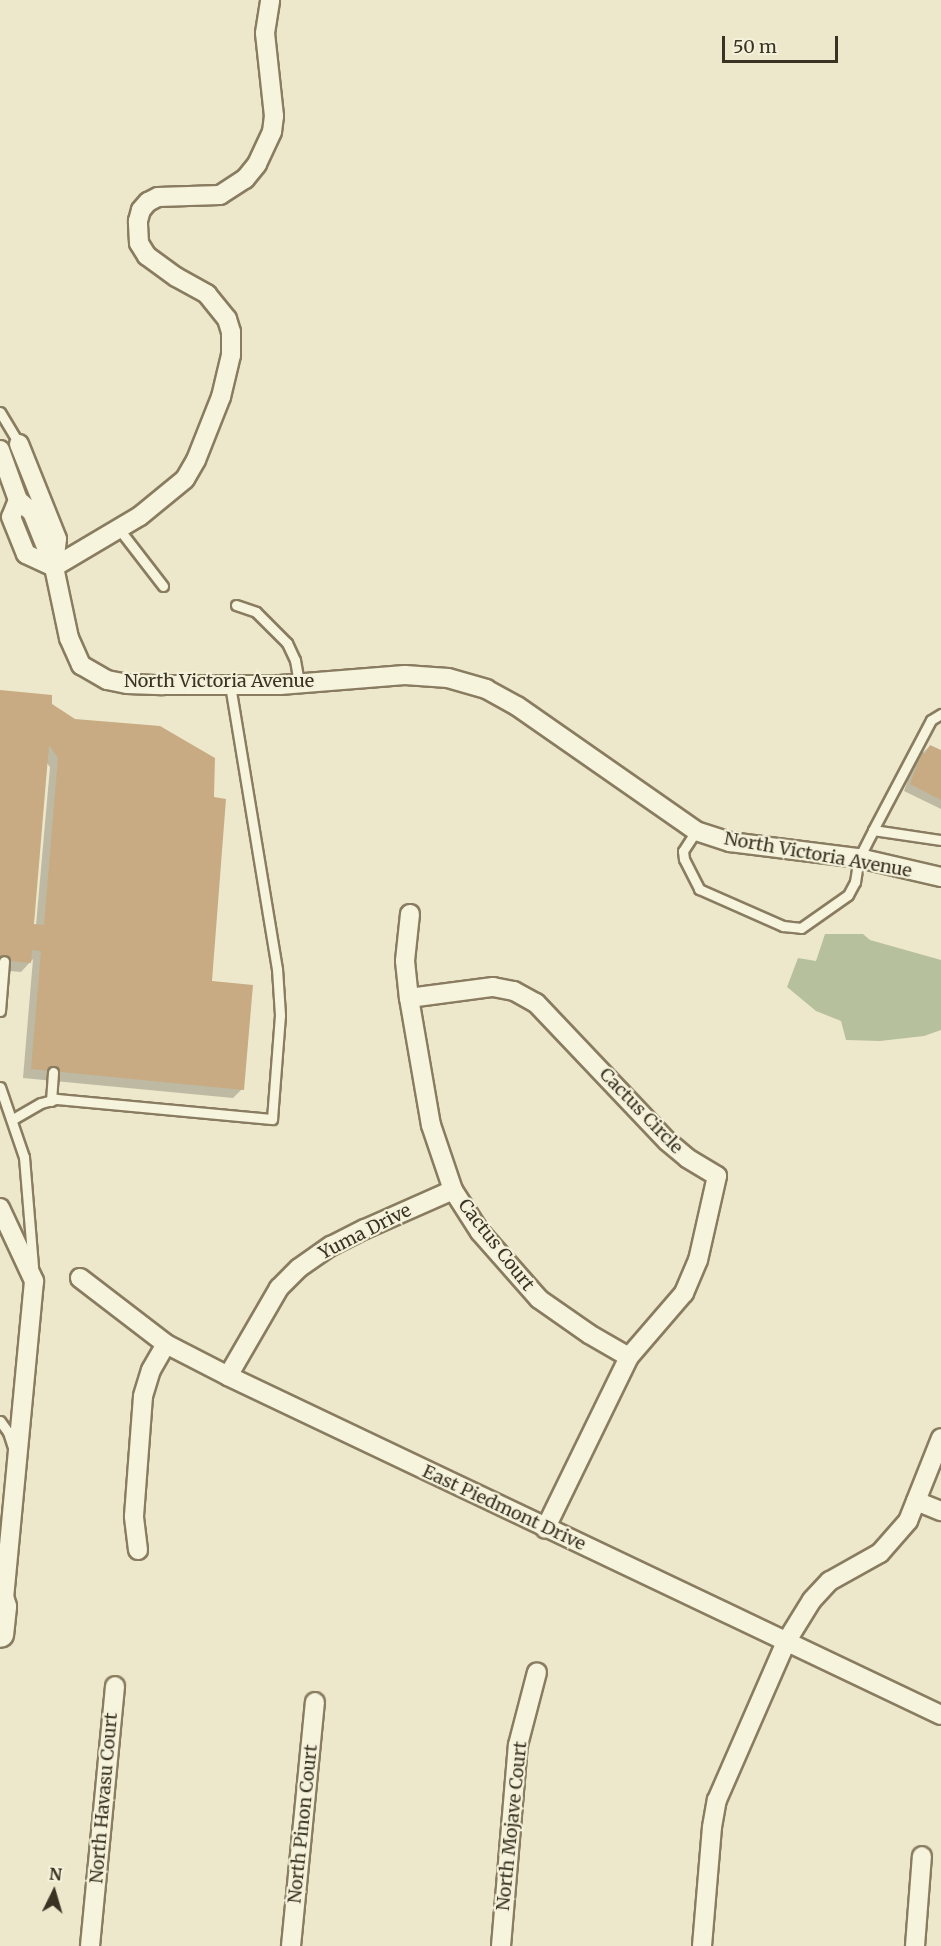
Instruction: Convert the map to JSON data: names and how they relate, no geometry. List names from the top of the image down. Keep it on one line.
{"streets":{"street":["North Victoria Avenue","Cactus Circle","Yuma Drive","Cactus Court","East Piedmont Drive","North Havasu Court","North Pinon Court","North Mojave Court"]},"crossings":[["Cactus Circle","Cactus Court"],["Cactus Circle","East Piedmont Drive"],["Yuma Drive","Cactus Court"],["Yuma Drive","East Piedmont Drive"]],"scale_bar":"50 m","north":"top"}
